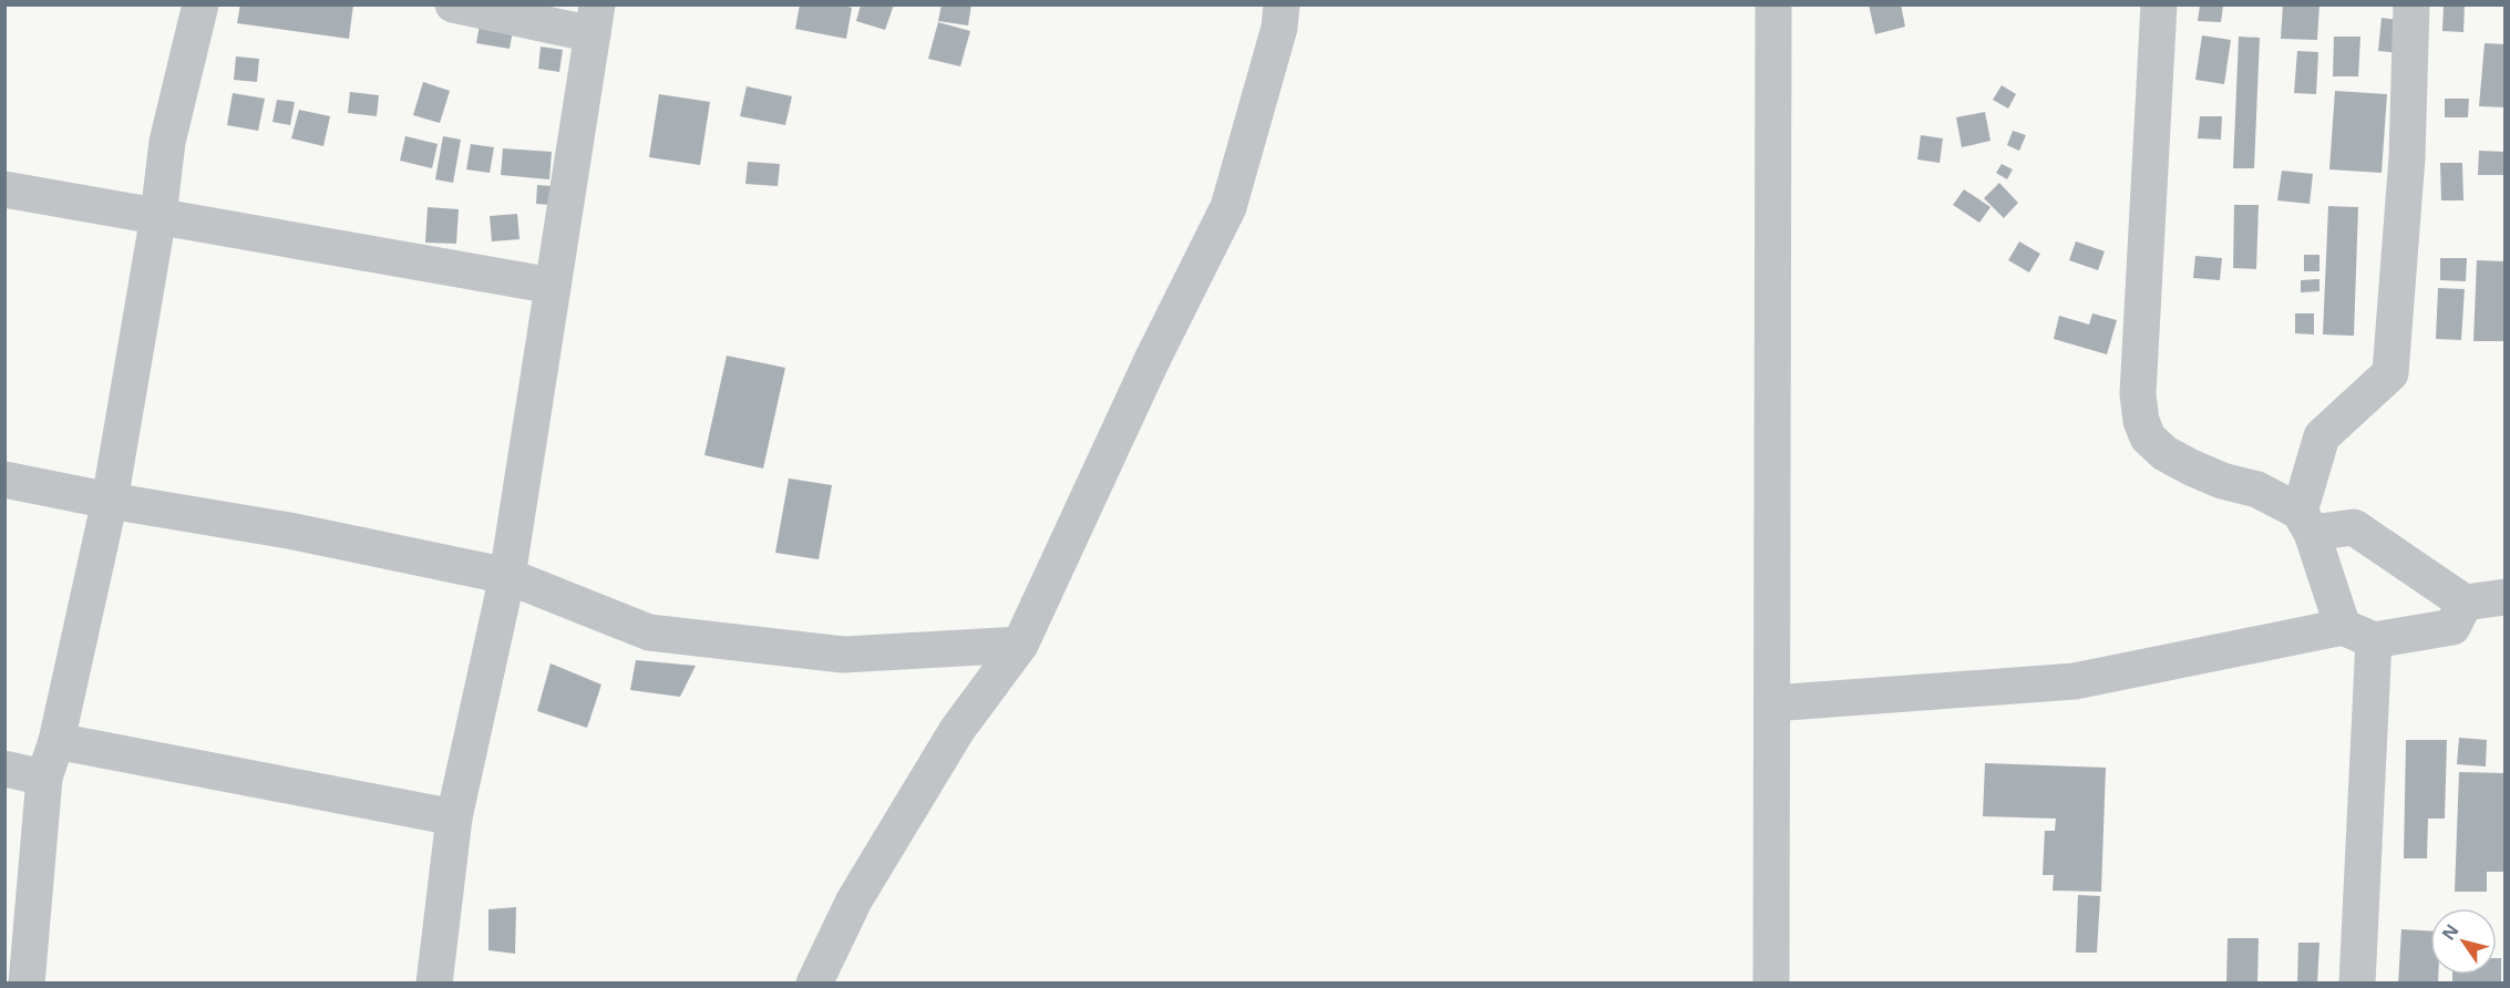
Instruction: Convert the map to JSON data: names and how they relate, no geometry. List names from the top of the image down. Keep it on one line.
{"north":"top left"}
